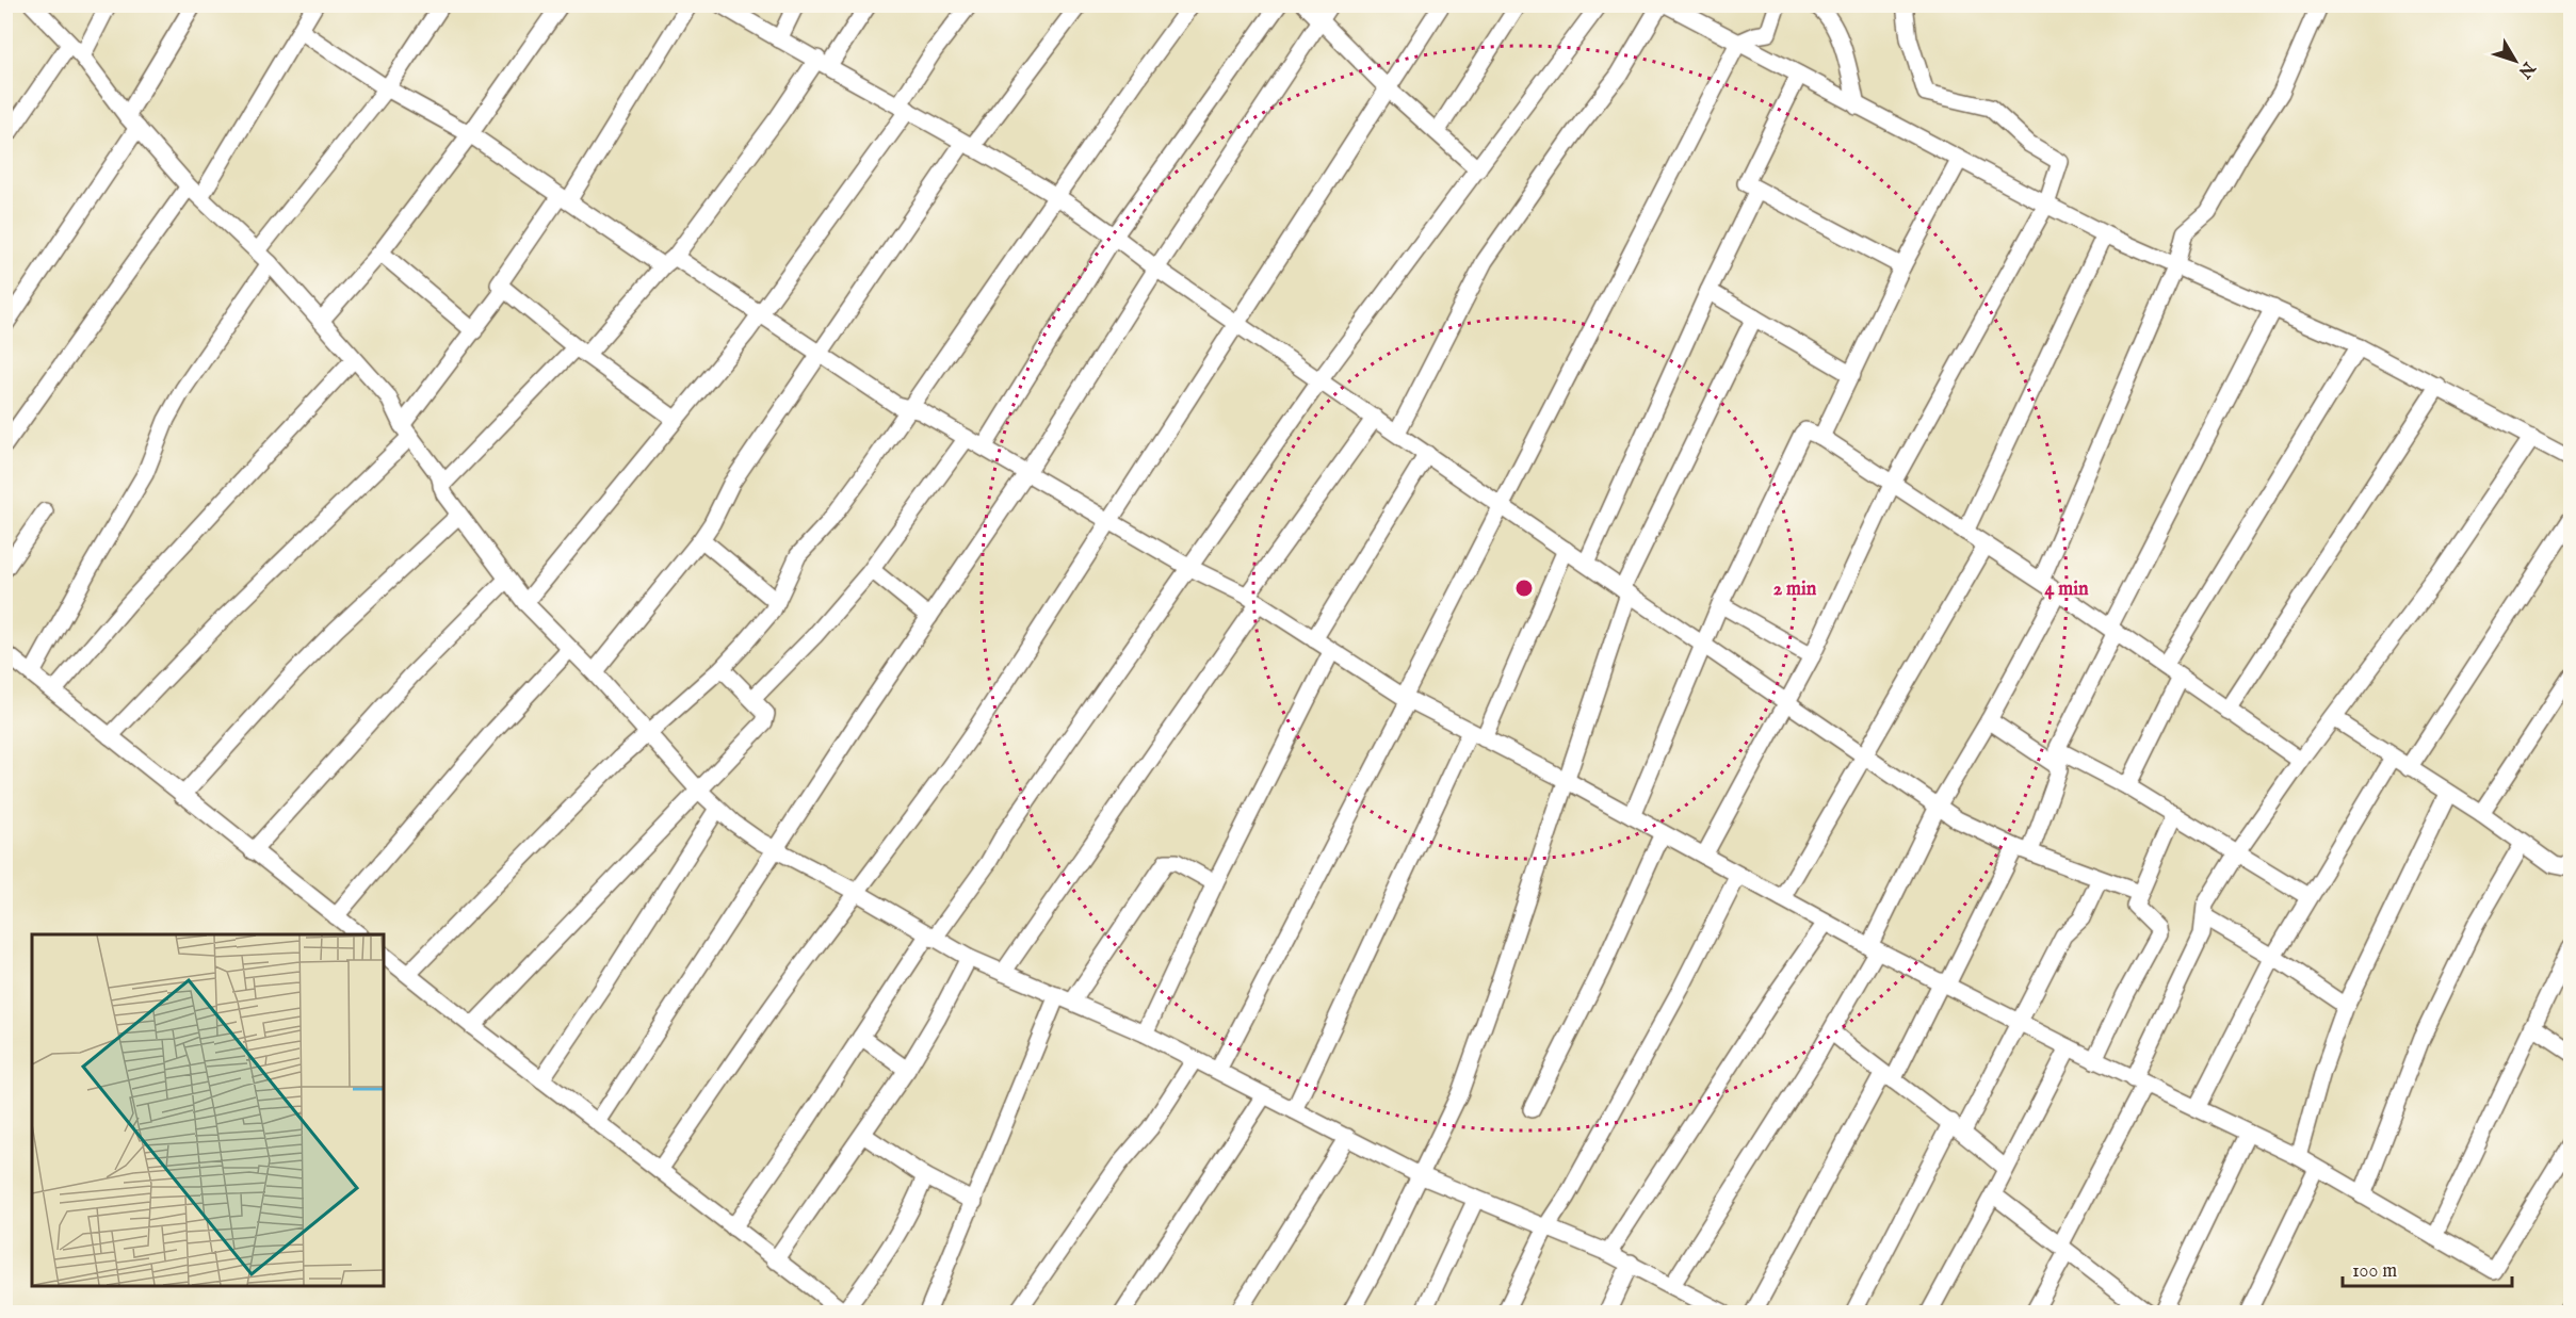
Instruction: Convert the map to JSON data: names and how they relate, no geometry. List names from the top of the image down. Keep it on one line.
{"scale_bar":"100 m","north":"bottom right","rings":["2 min","4 min"]}
